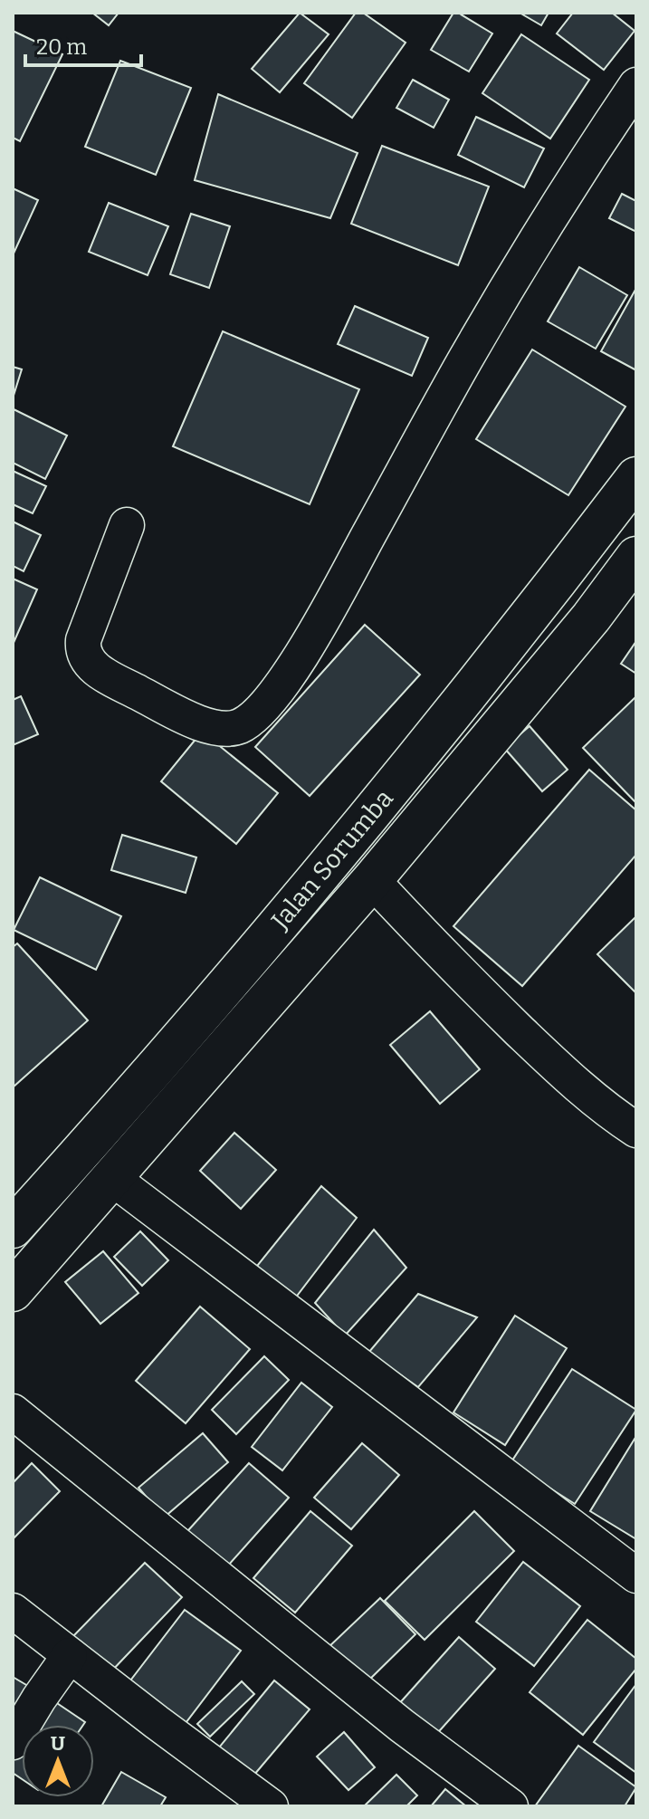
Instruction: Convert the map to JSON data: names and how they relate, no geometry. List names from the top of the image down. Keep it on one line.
{"streets":{"street":["Jalan Sorumba"]},"scale_bar":"20 m","north":"top"}
